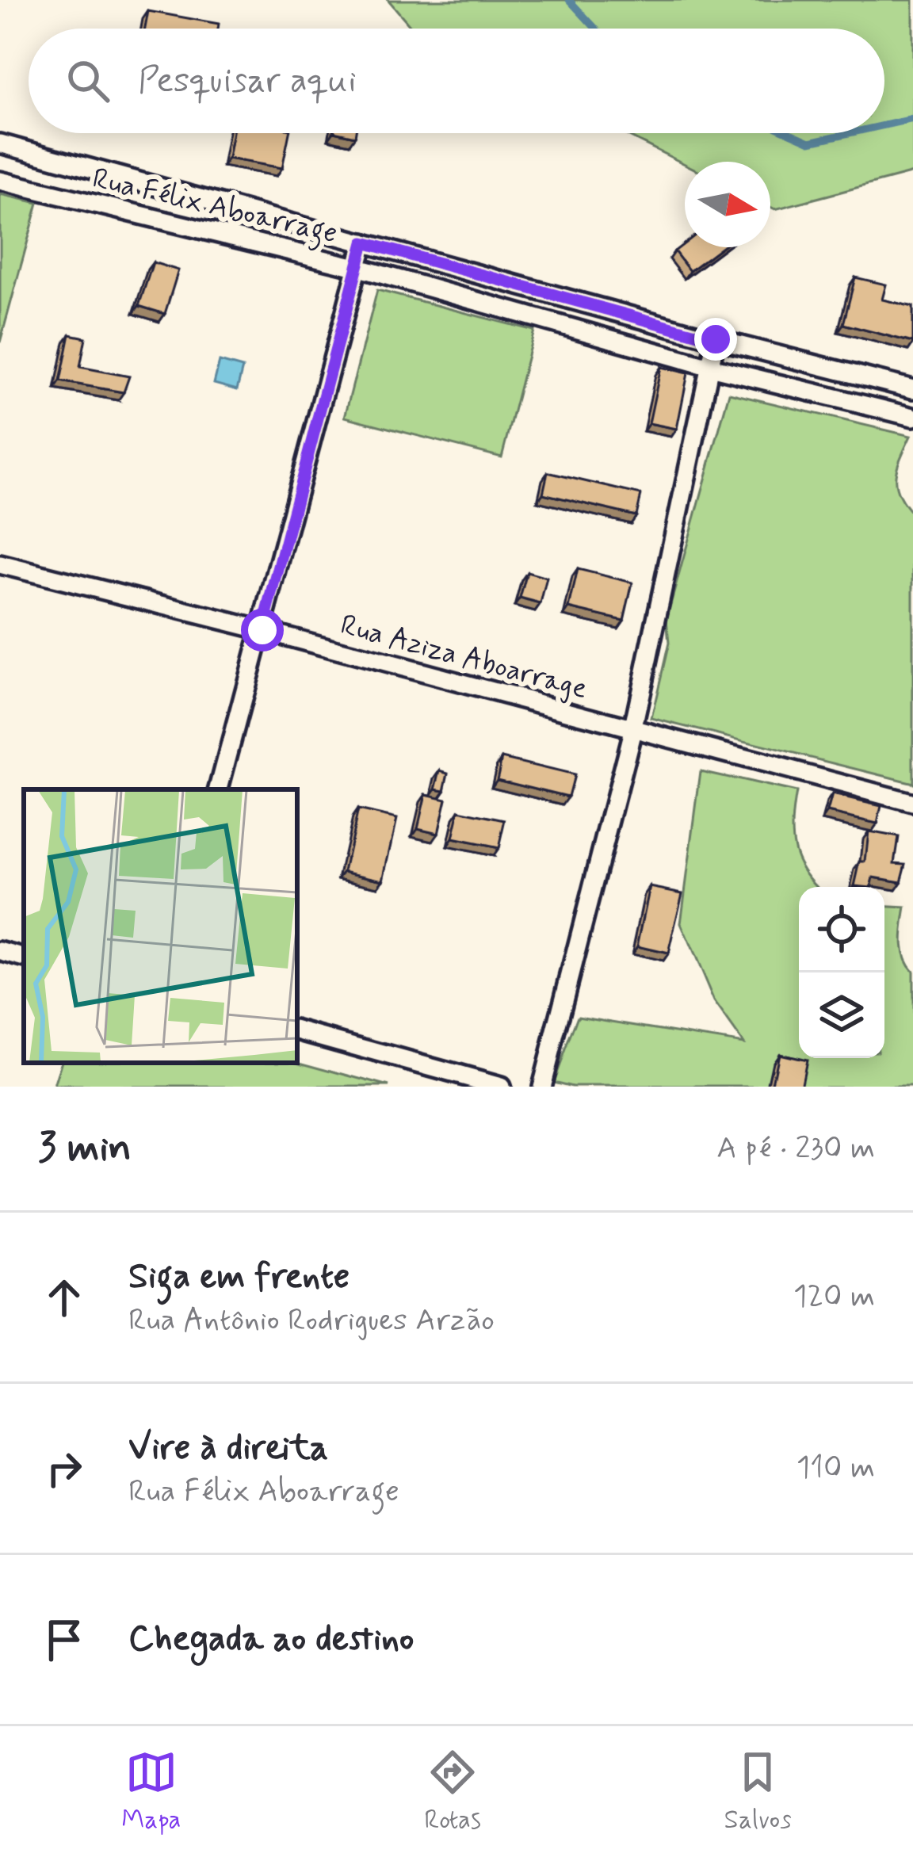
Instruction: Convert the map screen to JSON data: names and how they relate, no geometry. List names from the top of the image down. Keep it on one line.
{"streets":{"street":["Rua Félix Aboarrage","Rua Aziza Aboarrage"]},"north":"right","page":{"search":"Pesquisar aqui","heading":["3 min","A pé · 230 m"],"list":[["Siga em frente","Rua Antônio Rodrigues Arzão","120 m"],["Vire à direita","Rua Félix Aboarrage","110 m"],"Chegada ao destino"],"nav":["Mapa","Rotas","Salvos"]}}
